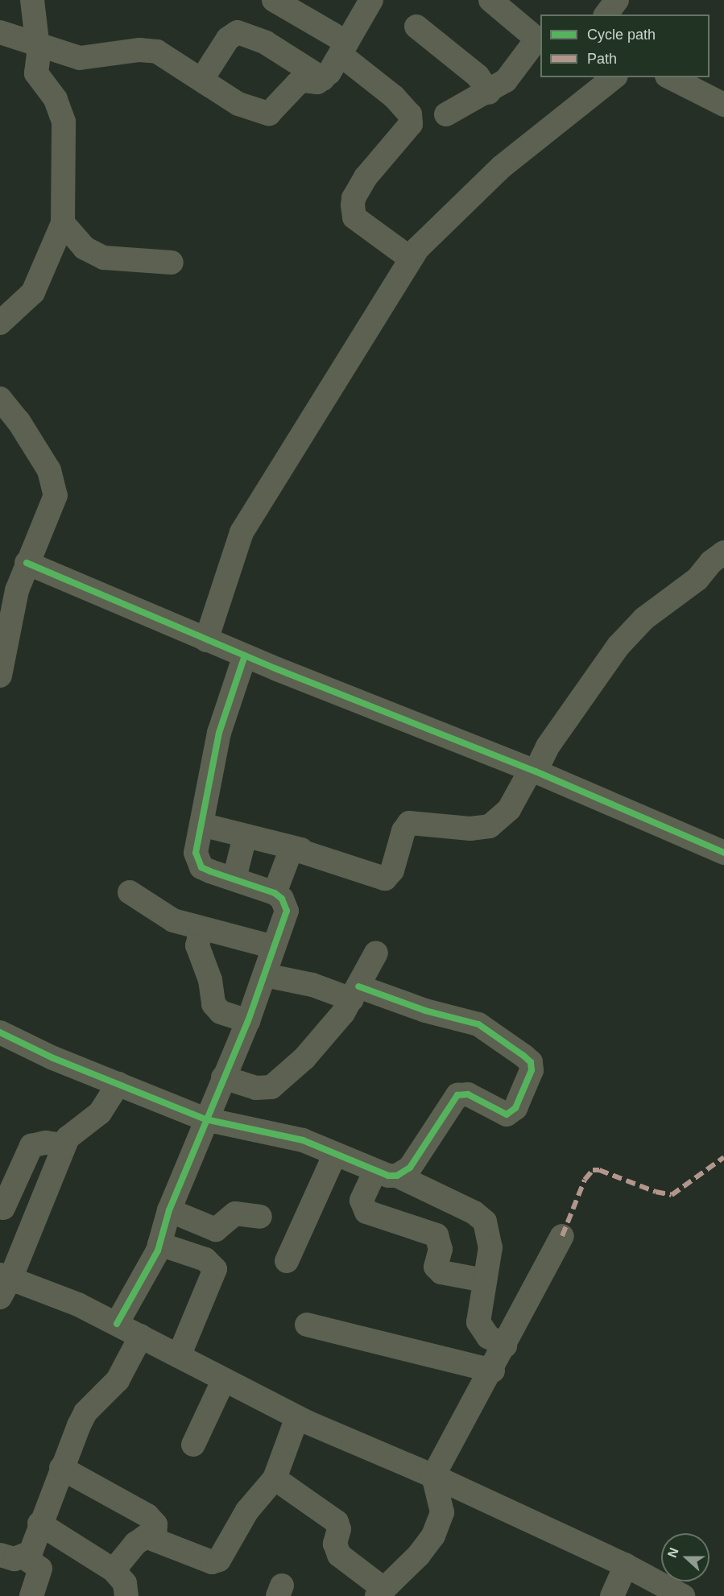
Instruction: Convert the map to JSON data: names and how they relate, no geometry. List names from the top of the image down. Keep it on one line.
{"legend":["Cycle path","Path"],"north":"left"}
